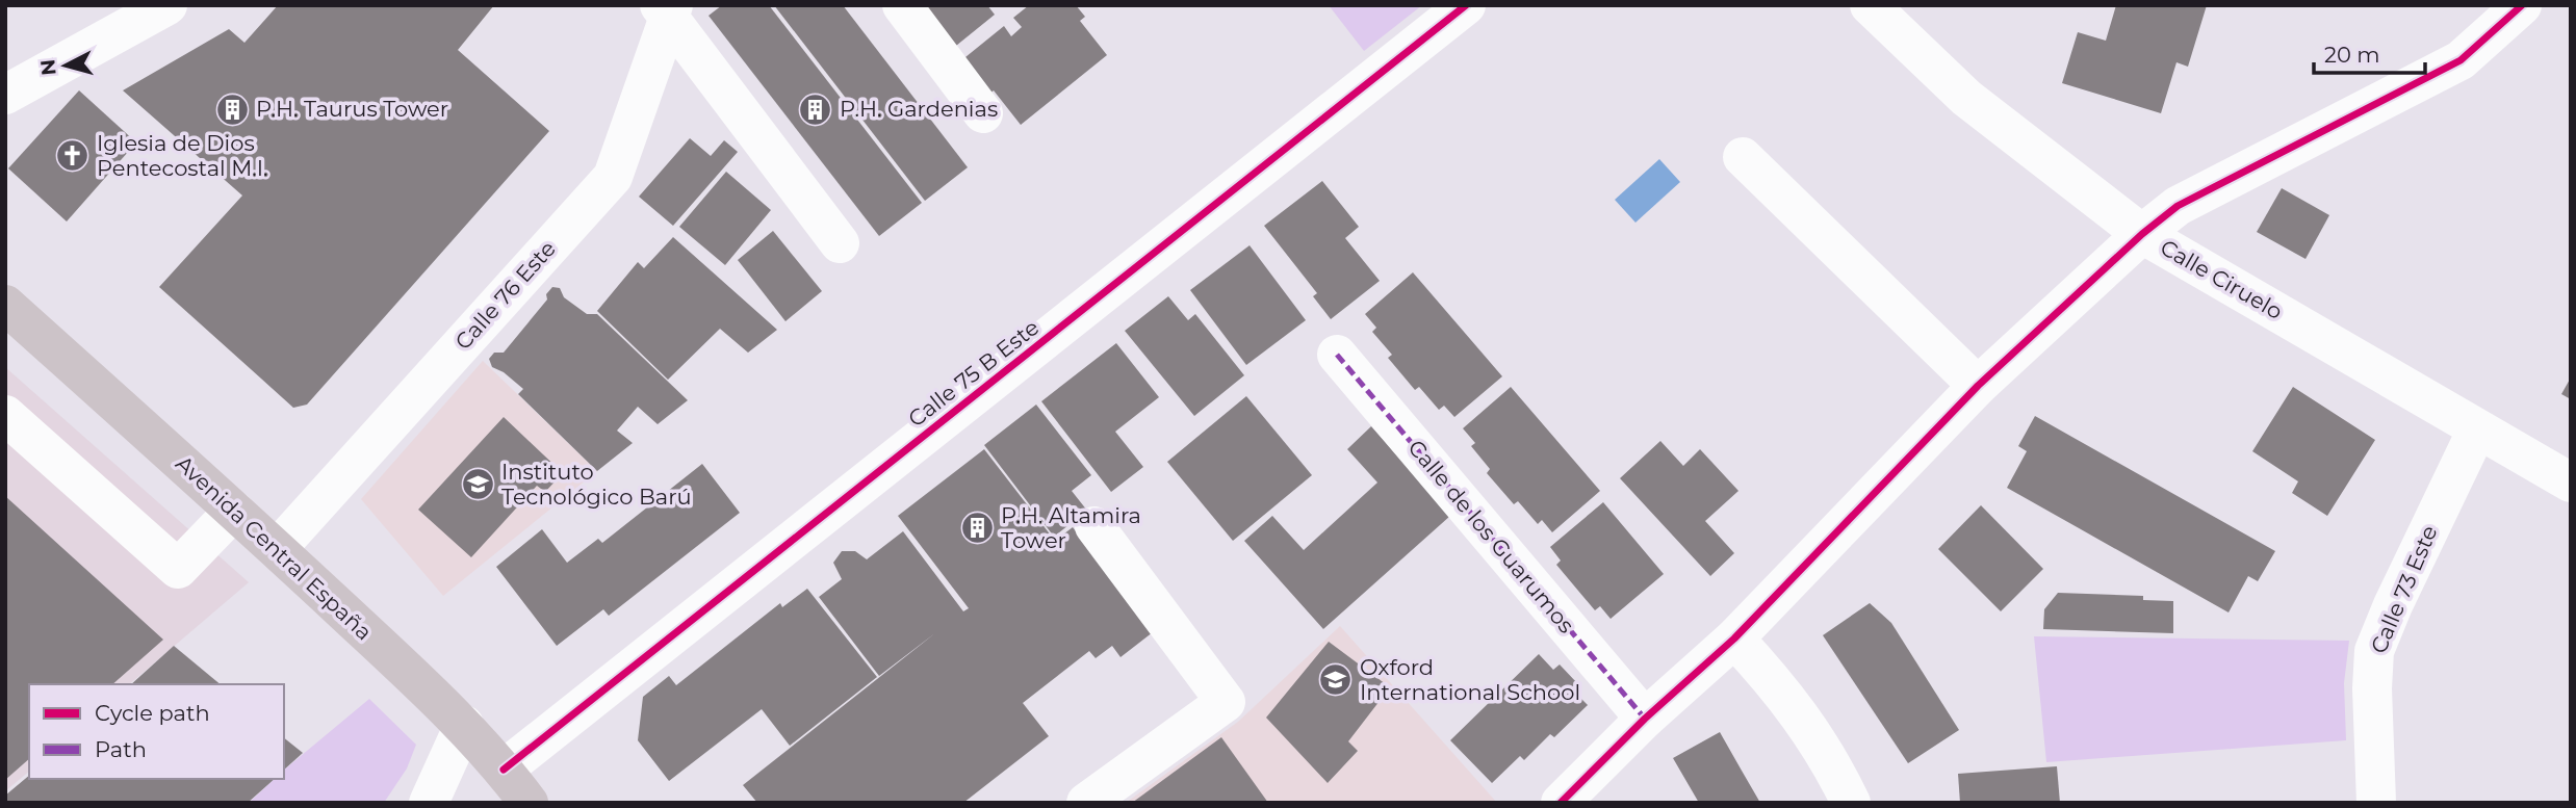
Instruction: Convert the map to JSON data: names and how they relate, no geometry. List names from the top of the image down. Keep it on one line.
{"streets":{"main road":["Avenida Central España"],"street":["Calle Ciruelo","Calle 76 Este","Calle 75 B Este","Calle de los Guarumos","Calle 73 Este"]},"crossings":[["Calle Ciruelo","Calle 73 Este"],["Calle 76 Este","Avenida Central España"],["Calle 75 B Este","Avenida Central España"]],"places":{"building":["P.H. Taurus Tower","P.H. Gardenias","P.H. Altamira Tower"],"church":["Iglesia de Dios Pentecostal M.I."],"school or university":["Instituto Tecnológico Barú","Oxford International School"]},"legend":["Cycle path","Path"],"scale_bar":"20 m","north":"left"}
